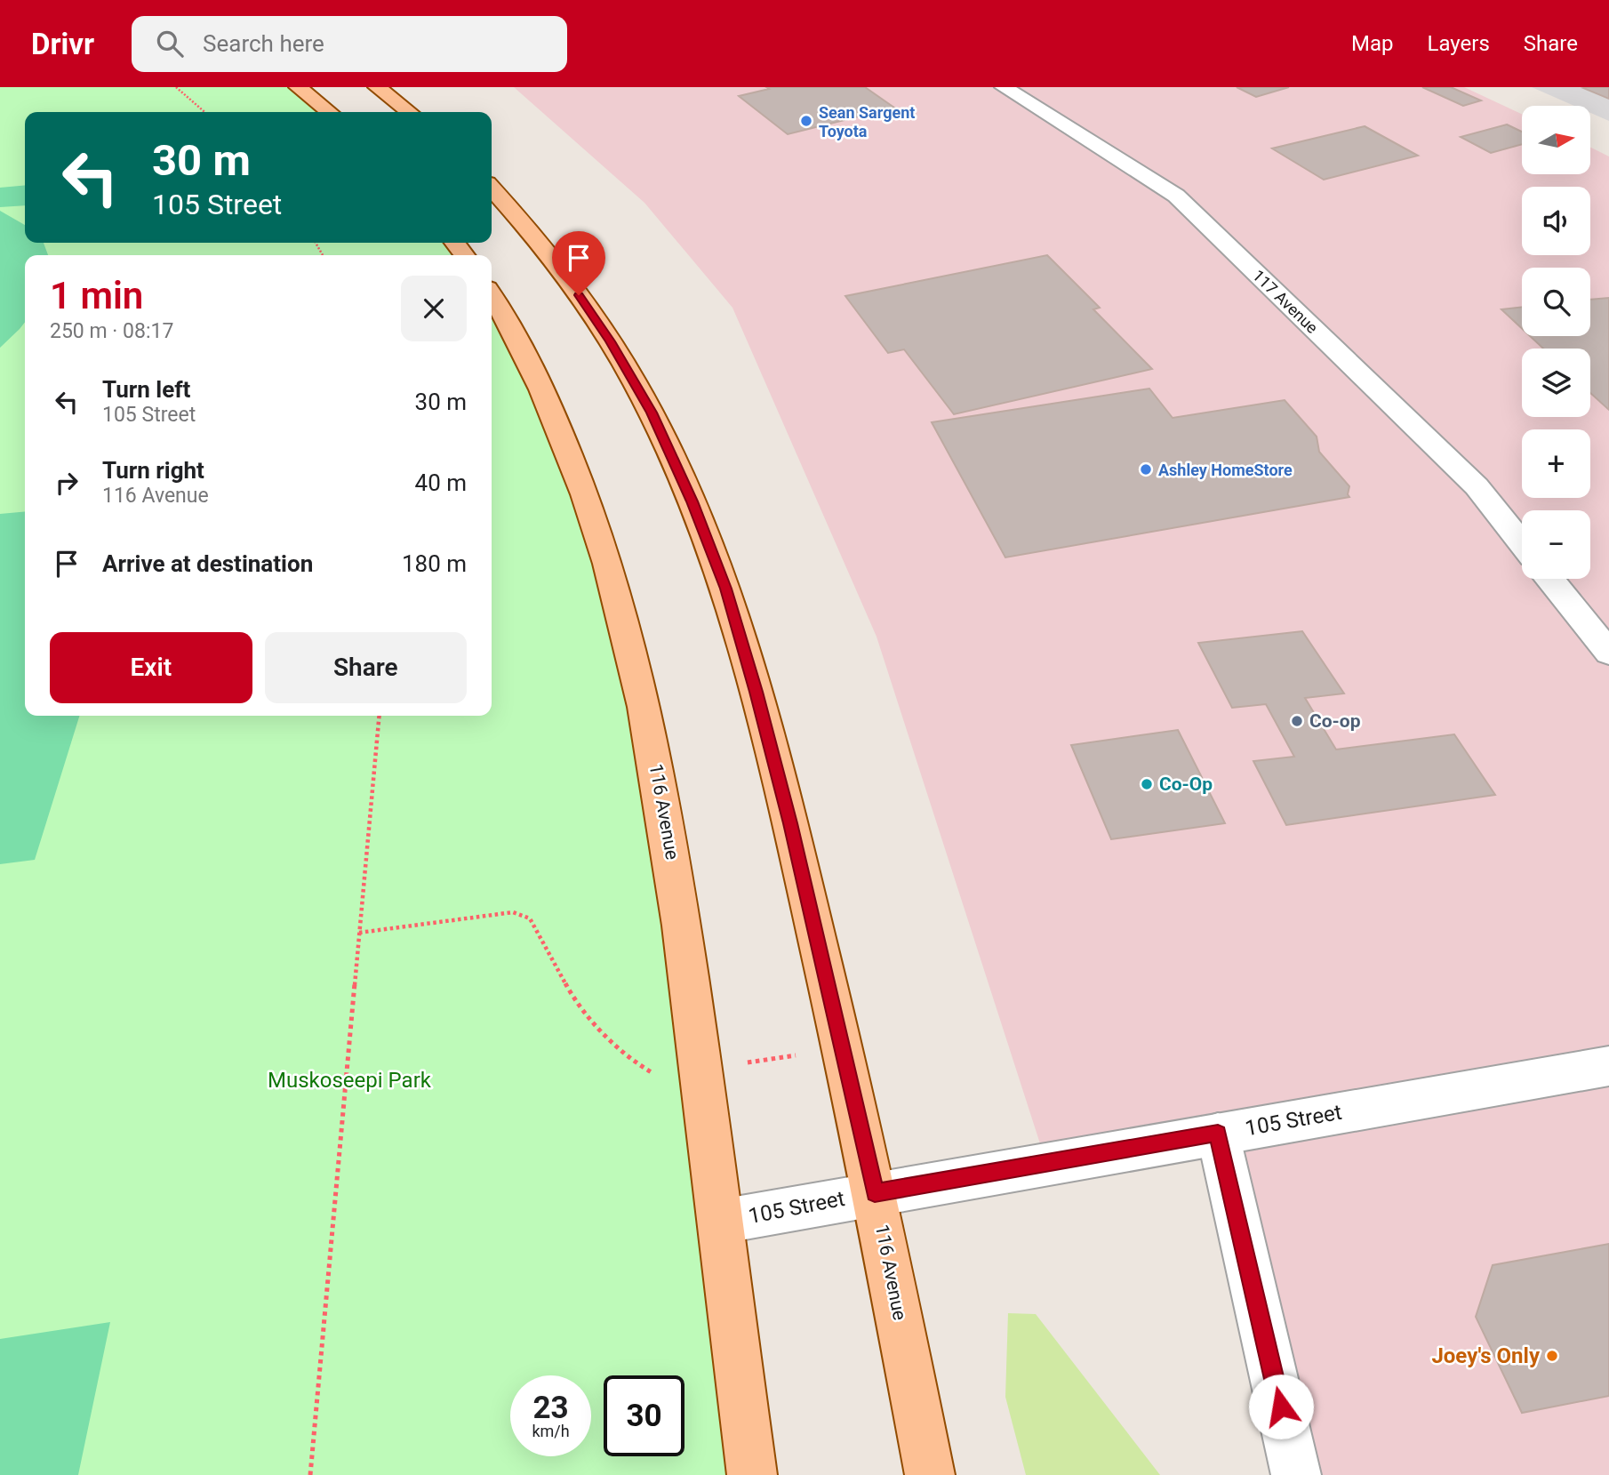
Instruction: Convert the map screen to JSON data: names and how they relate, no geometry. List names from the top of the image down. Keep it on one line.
{"streets":{"main road":["116 Avenue"],"street":["117 Avenue","105 Street"]},"crossings":[["116 Avenue","105 Street"]],"parks":["Muskoseepi Park"],"places":["Sean Sargent Toyota","Ashley HomeStore","Co-op","Co-Op","Joey's Only"],"north":"right","page":{"header":"Drivr","search":"Search here","nav":["Map","Layers","Share"],"map_buttons":["+","−"],"turn":["30 m","105 Street"],"heading":["1 min","250 m · 08:17"],"list":[{"name":"Turn left","note":"105 Street","value":"30 m"},{"name":"Turn right","note":"116 Avenue","value":"40 m"},{"name":"Arrive at destination","value":"180 m"}],"buttons":["Exit","Share"],"speed":"23 km/h","limit":"30"}}
